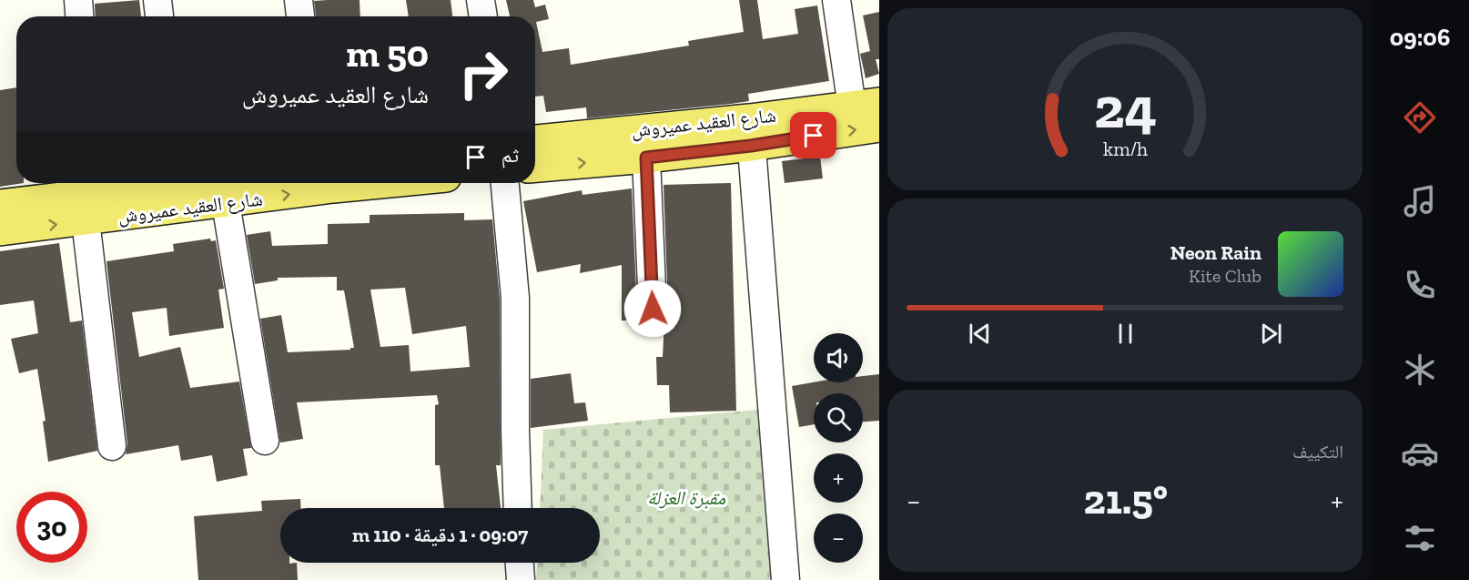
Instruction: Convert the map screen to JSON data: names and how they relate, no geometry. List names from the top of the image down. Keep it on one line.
{"streets":{"main road":["شارع العقيد عميروش"]},"parks":["مقبرة العزلة"],"page":{"tabs":"09:06","turn":["50 m","شارع العقيد عميروش"],"then":"ثم","song":["Neon Rain","Kite Club"],"map_buttons":["+","−"],"tile":"التكييف","heat":["−","21.5°","+"],"limit":"30","trip":"09:07 · 1 دقيقة · 110 m","gauge":["24","km/h"]}}
